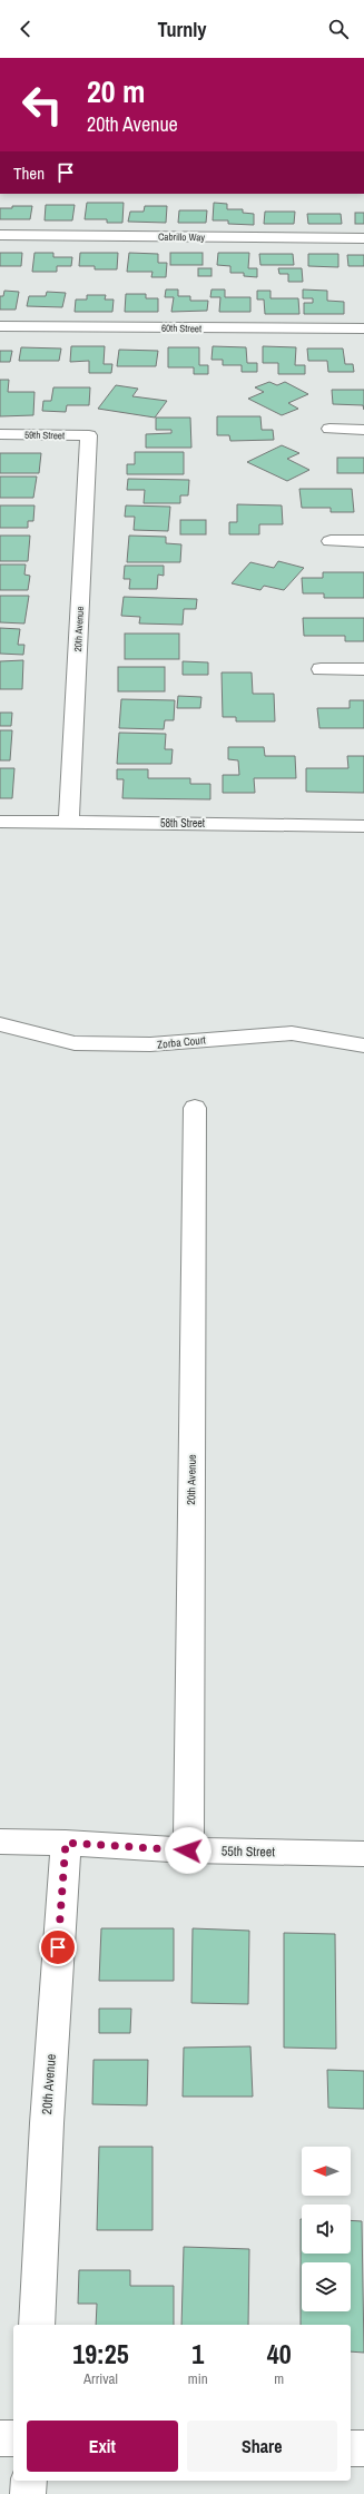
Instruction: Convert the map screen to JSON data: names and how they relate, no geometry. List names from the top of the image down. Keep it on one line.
{"streets":{"street":["Cabrillo Way","60th Street","59th Street","20th Avenue","58th Street","Zorba Court","55th Street"]},"crossings":[["59th Street","20th Avenue"],["20th Avenue","58th Street"],["20th Avenue","55th Street"]],"north":"left","page":{"header":"Turnly","turn":["20 m","20th Avenue"],"then":"Then","eta":["19:25","Arrival","1","min","40","m"],"buttons":["Exit","Share"]}}
